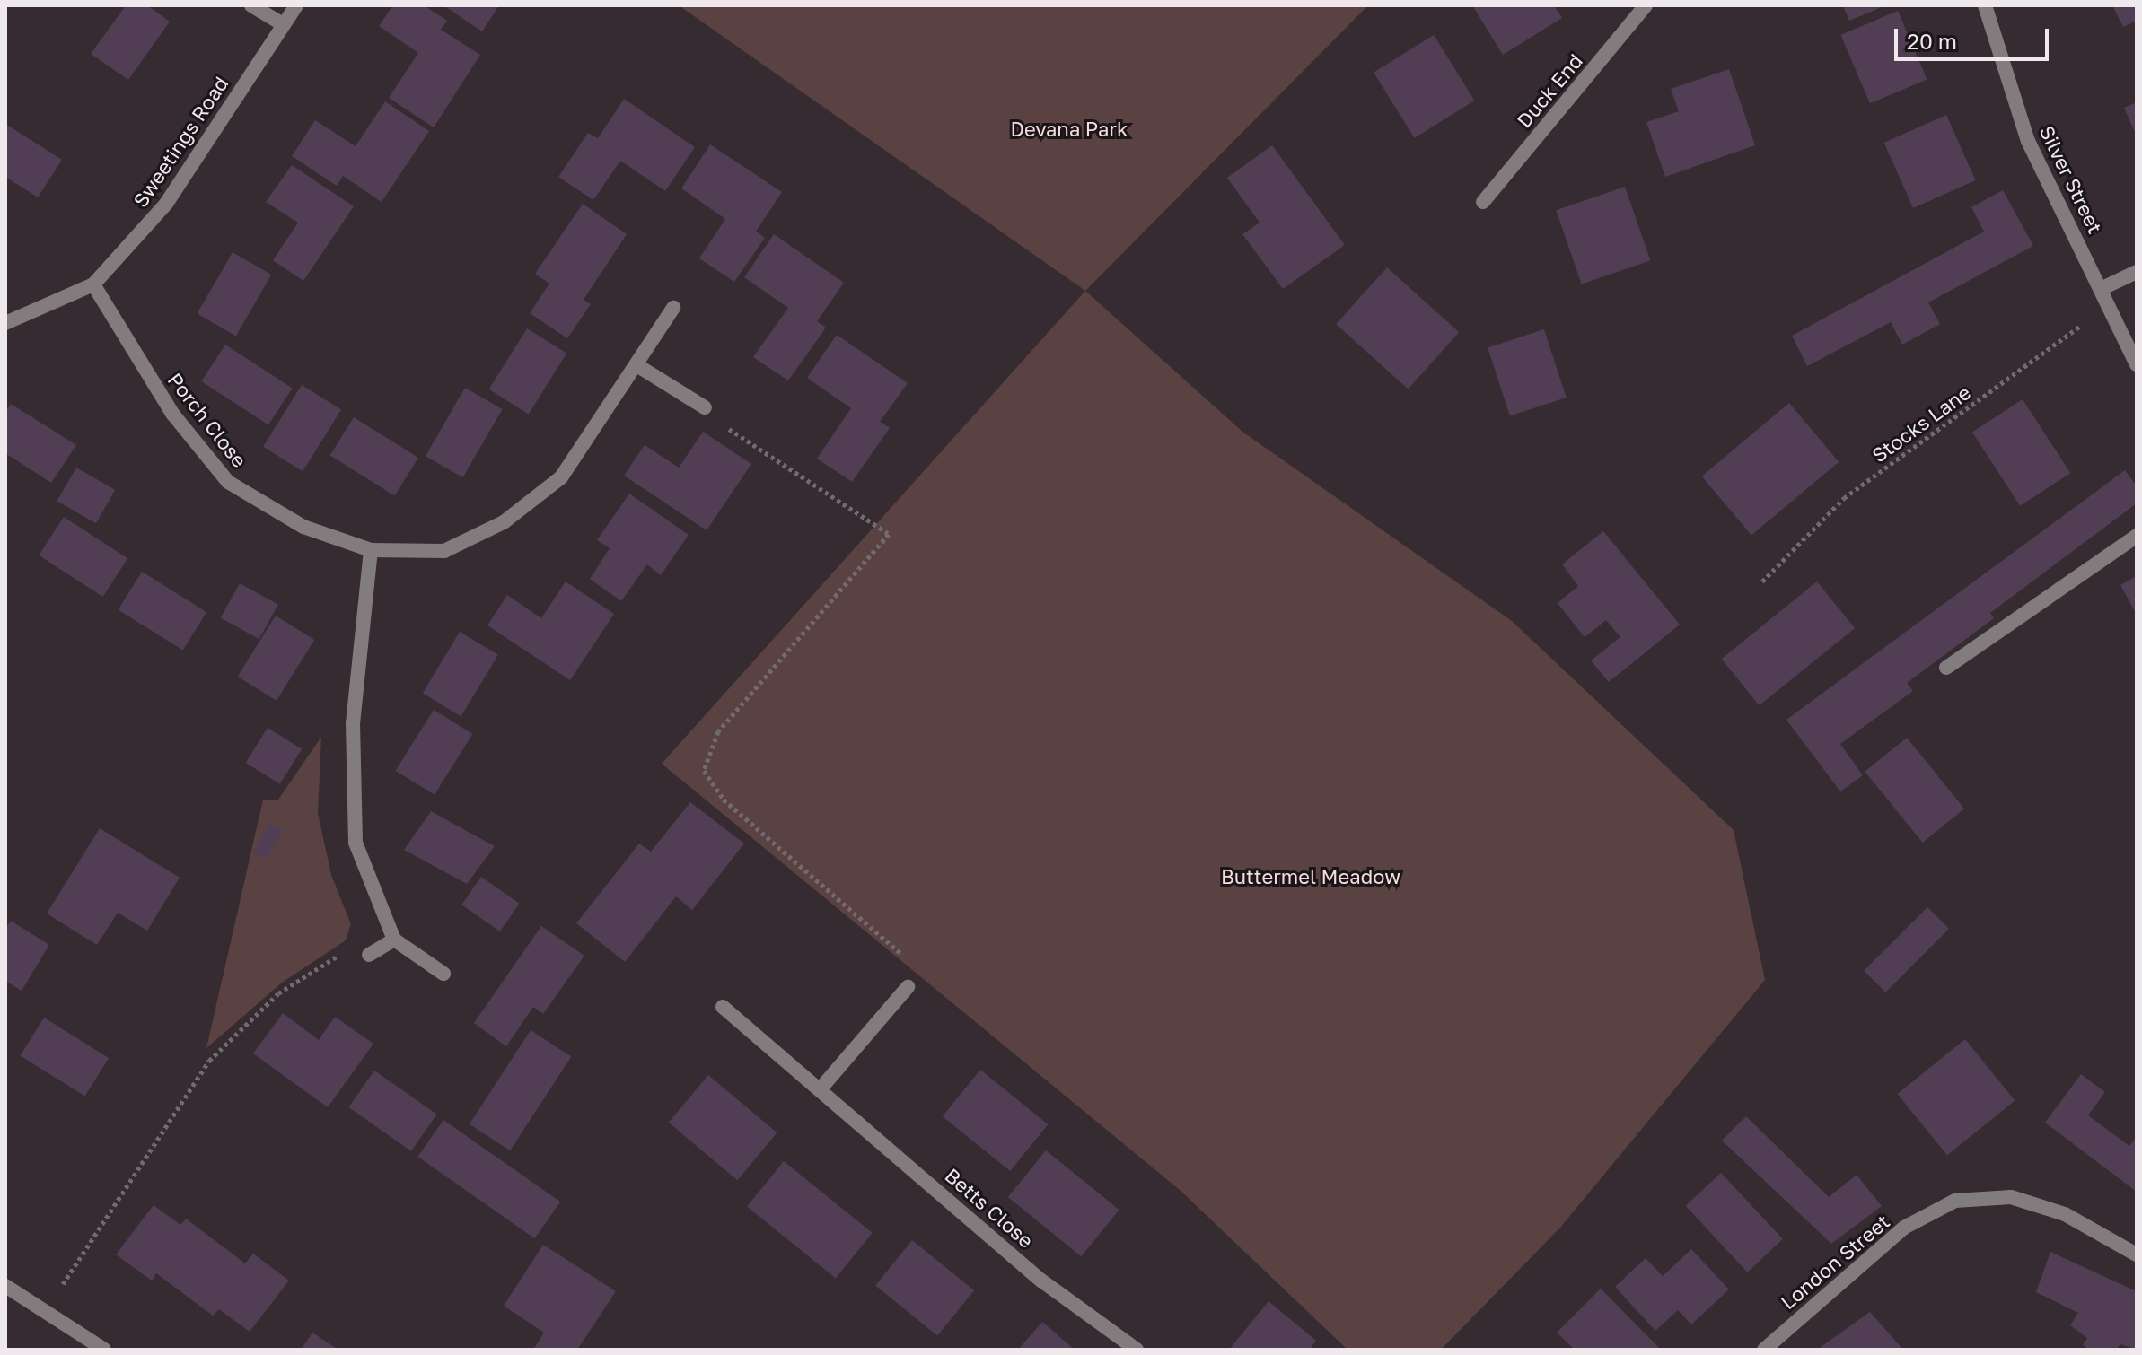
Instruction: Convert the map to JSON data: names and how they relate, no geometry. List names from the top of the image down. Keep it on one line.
{"streets":{"street":["Duck End","Sweetings Road","Silver Street","Porch Close","Betts Close","London Street"],"path":["Stocks Lane"]},"crossings":[["Sweetings Road","Porch Close"],["Silver Street","Stocks Lane"]],"parks":["Devana Park","Buttermel Meadow"],"scale_bar":"20 m"}
